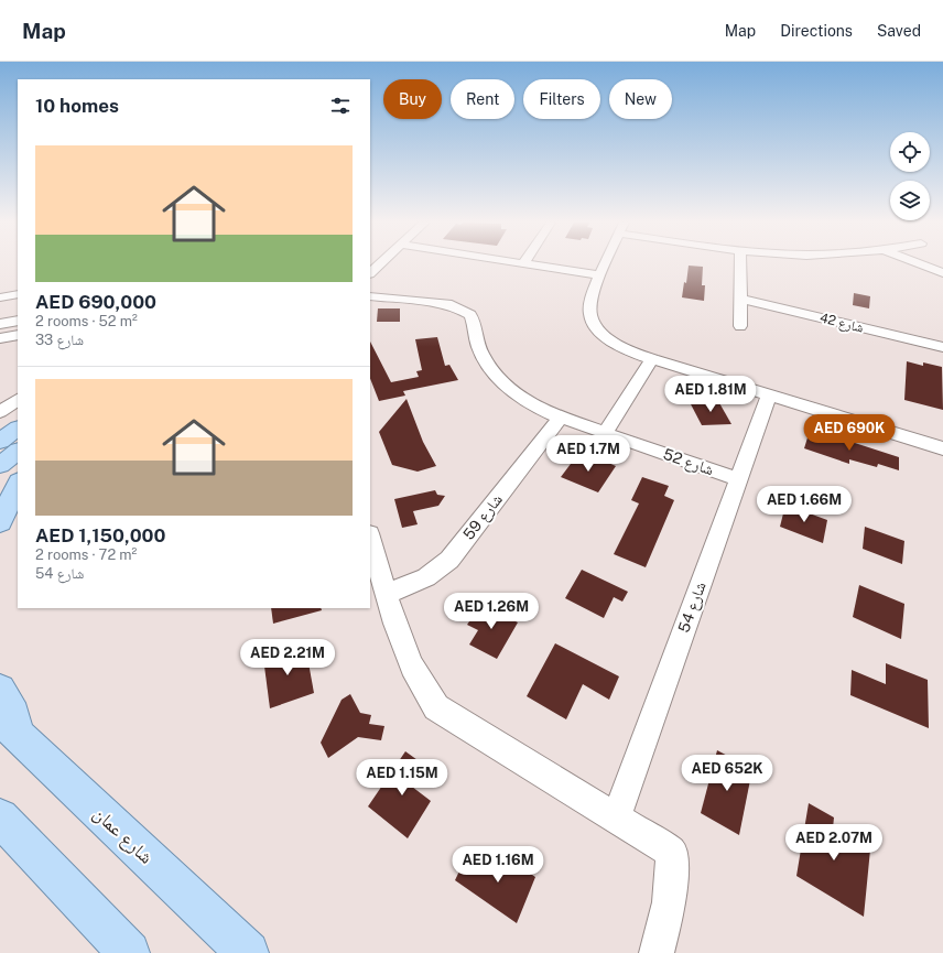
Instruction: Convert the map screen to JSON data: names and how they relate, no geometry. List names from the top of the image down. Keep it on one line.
{"streets":{"main road":["شارع عمان"],"street":["شارع 42","شارع 52","شارع 59","شارع 54"]},"crossings":[["شارع 52","شارع 59"],["شارع 52","شارع 54"]],"page":{"header":"Map","nav":["Map","Directions","Saved"],"chip":["Buy","Rent","Filters","New"],"heading":"10 homes","list":[{"name":"AED 690,000","note":"2 rooms · 52 m² · شارع 33"},{"name":"AED 1,150,000","note":"2 rooms · 72 m² · شارع 54"}],"price":["AED 1.81M","AED 690K","AED 1.7M","AED 1.66M","AED 1.26M","AED 2.21M","AED 652K","AED 1.15M","AED 2.07M","AED 1.16M"]}}
